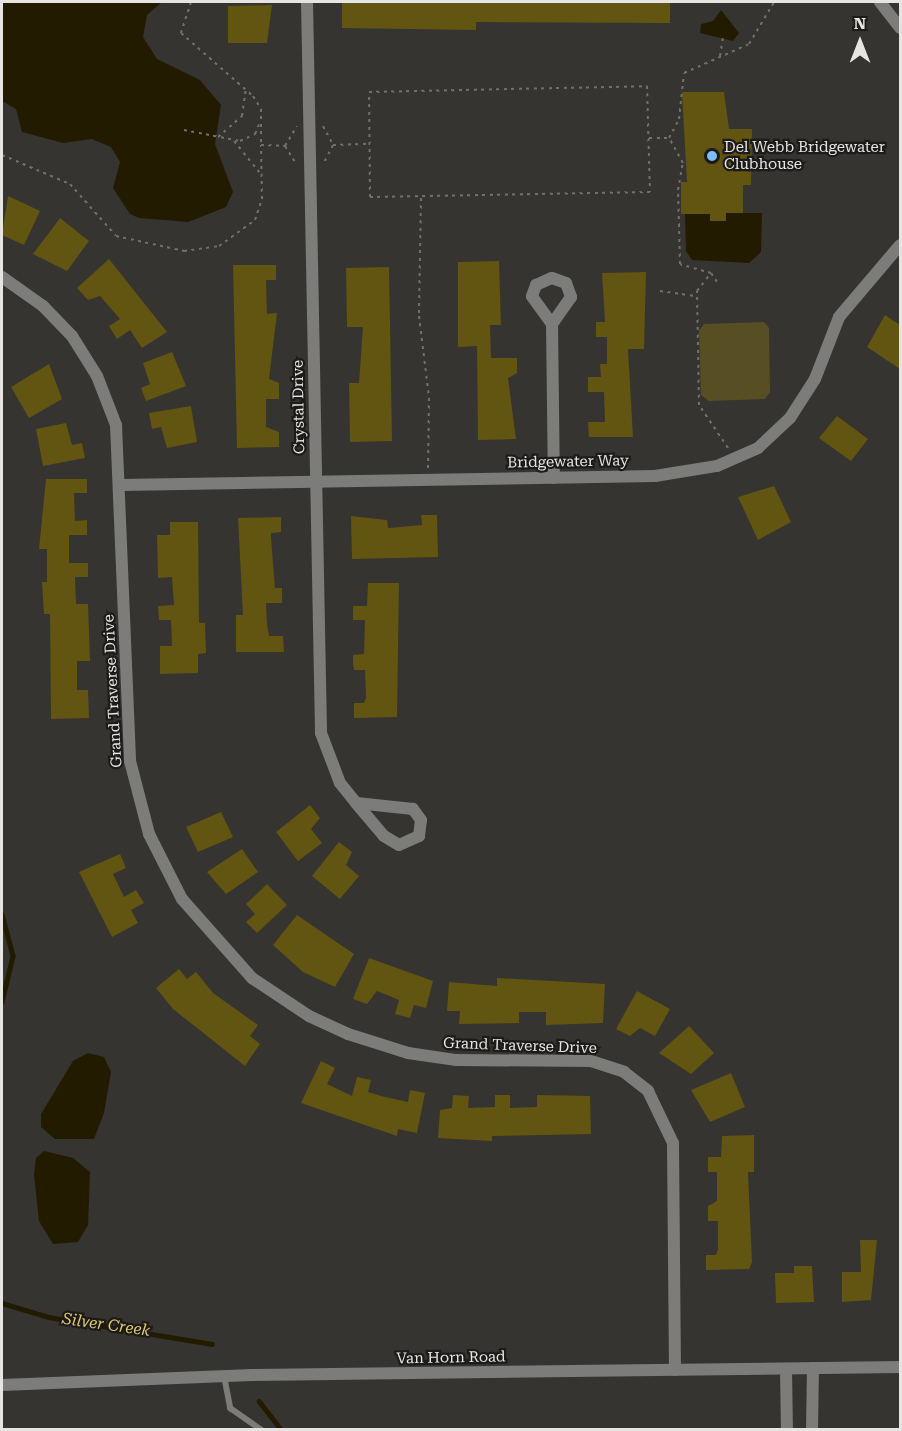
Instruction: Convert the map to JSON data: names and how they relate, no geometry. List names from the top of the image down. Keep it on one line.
{"streets":{"street":["Crystal Drive","Bridgewater Way","Grand Traverse Drive","Van Horn Road"]},"crossings":[["Crystal Drive","Bridgewater Way"],["Bridgewater Way","Grand Traverse Drive"],["Grand Traverse Drive","Van Horn Road"]],"water":["Silver Creek"],"places":["Del Webb Bridgewater Clubhouse"],"north":"top"}
